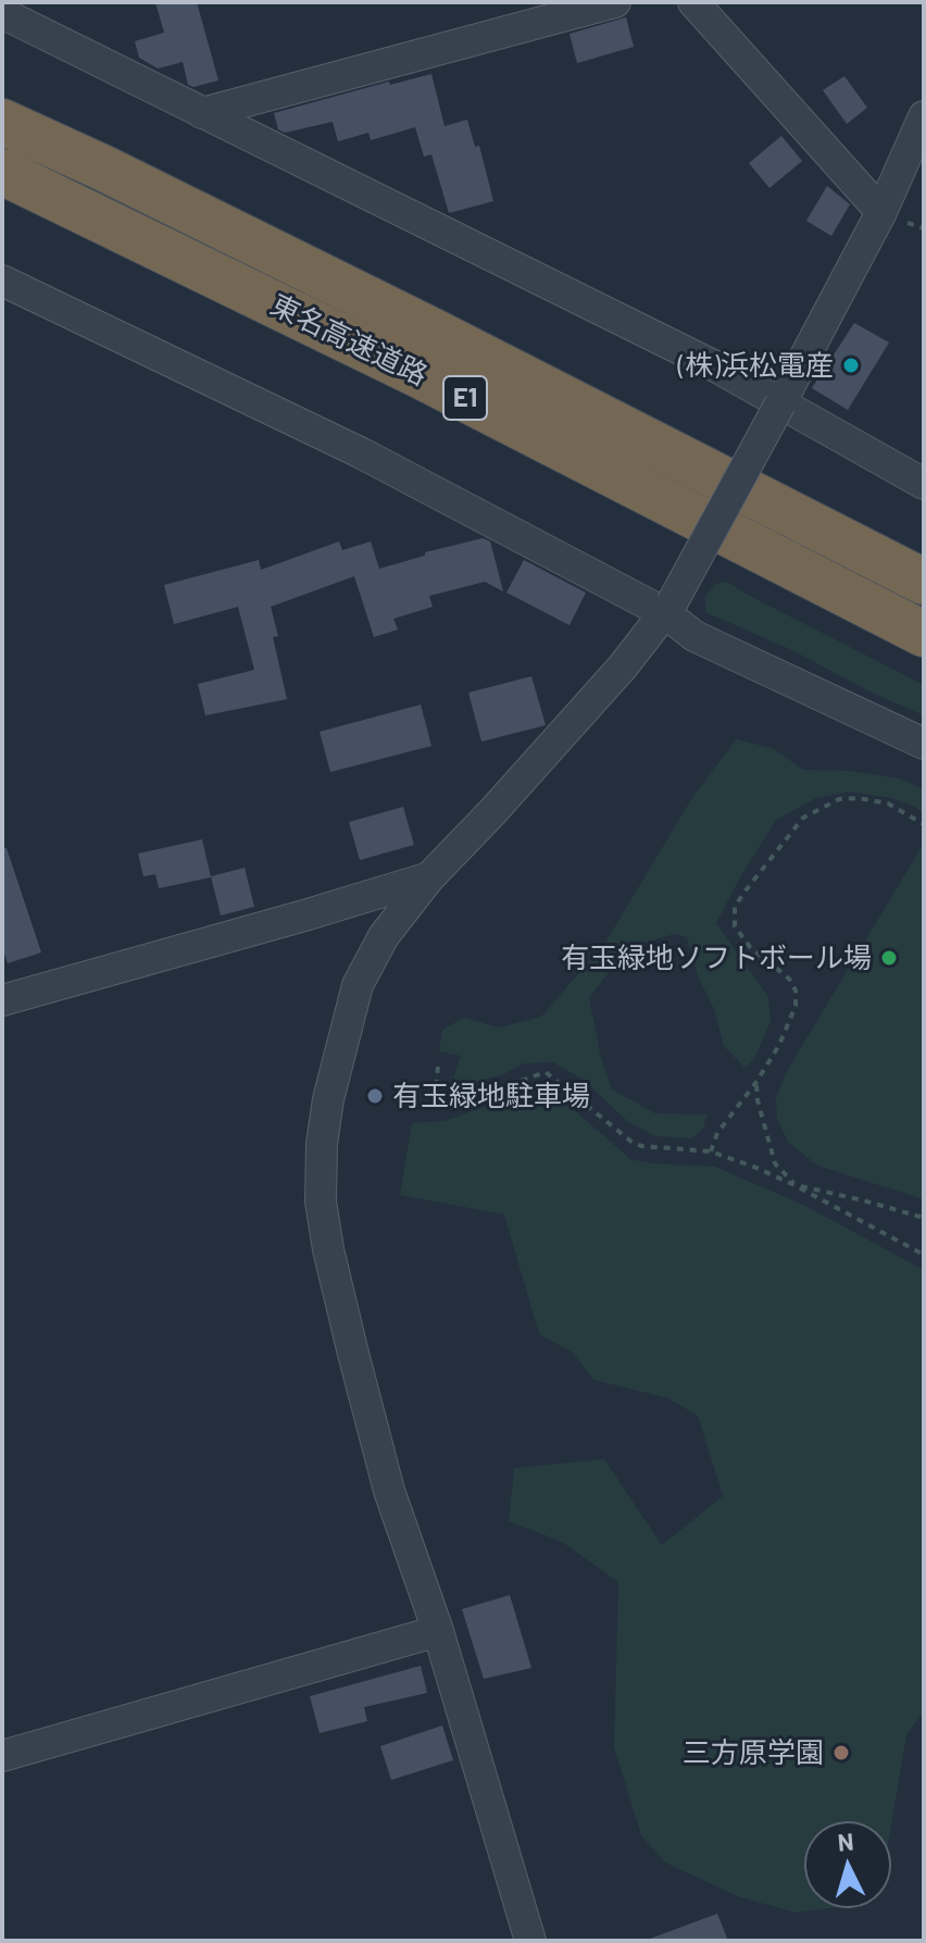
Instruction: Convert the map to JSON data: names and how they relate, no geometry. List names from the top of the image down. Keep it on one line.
{"streets":{"highway":["東名高速道路","E1"]},"places":["(株)浜松電産","有玉緑地ソフトボール場","有玉緑地駐車場","三方原学園"],"north":"top"}
